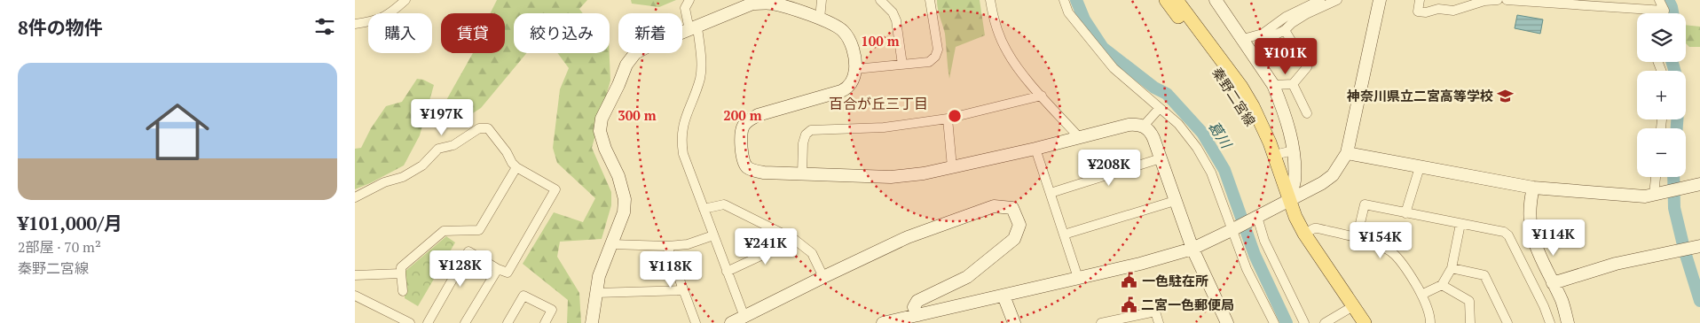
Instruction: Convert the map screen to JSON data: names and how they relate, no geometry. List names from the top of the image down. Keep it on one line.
{"streets":{"main road":["秦野二宮線"]},"districts":["百合が丘三丁目"],"water":["葛川"],"places":{"school or university":["神奈川県立二宮高等学校"],"public building":["一色駐在所","二宮一色郵便局"]},"page":{"heading":"8件の物件","map_buttons":["+","−"],"chip":["購入","賃貸","絞り込み","新着"],"price":["¥101K","¥197K","¥208K","¥114K","¥154K","¥241K","¥128K","¥118K"],"list":[{"name":"¥101,000/月","note":"2部屋 · 70 m² · 秦野二宮線"}]},"rings":["100 m","300 m","200 m"]}
